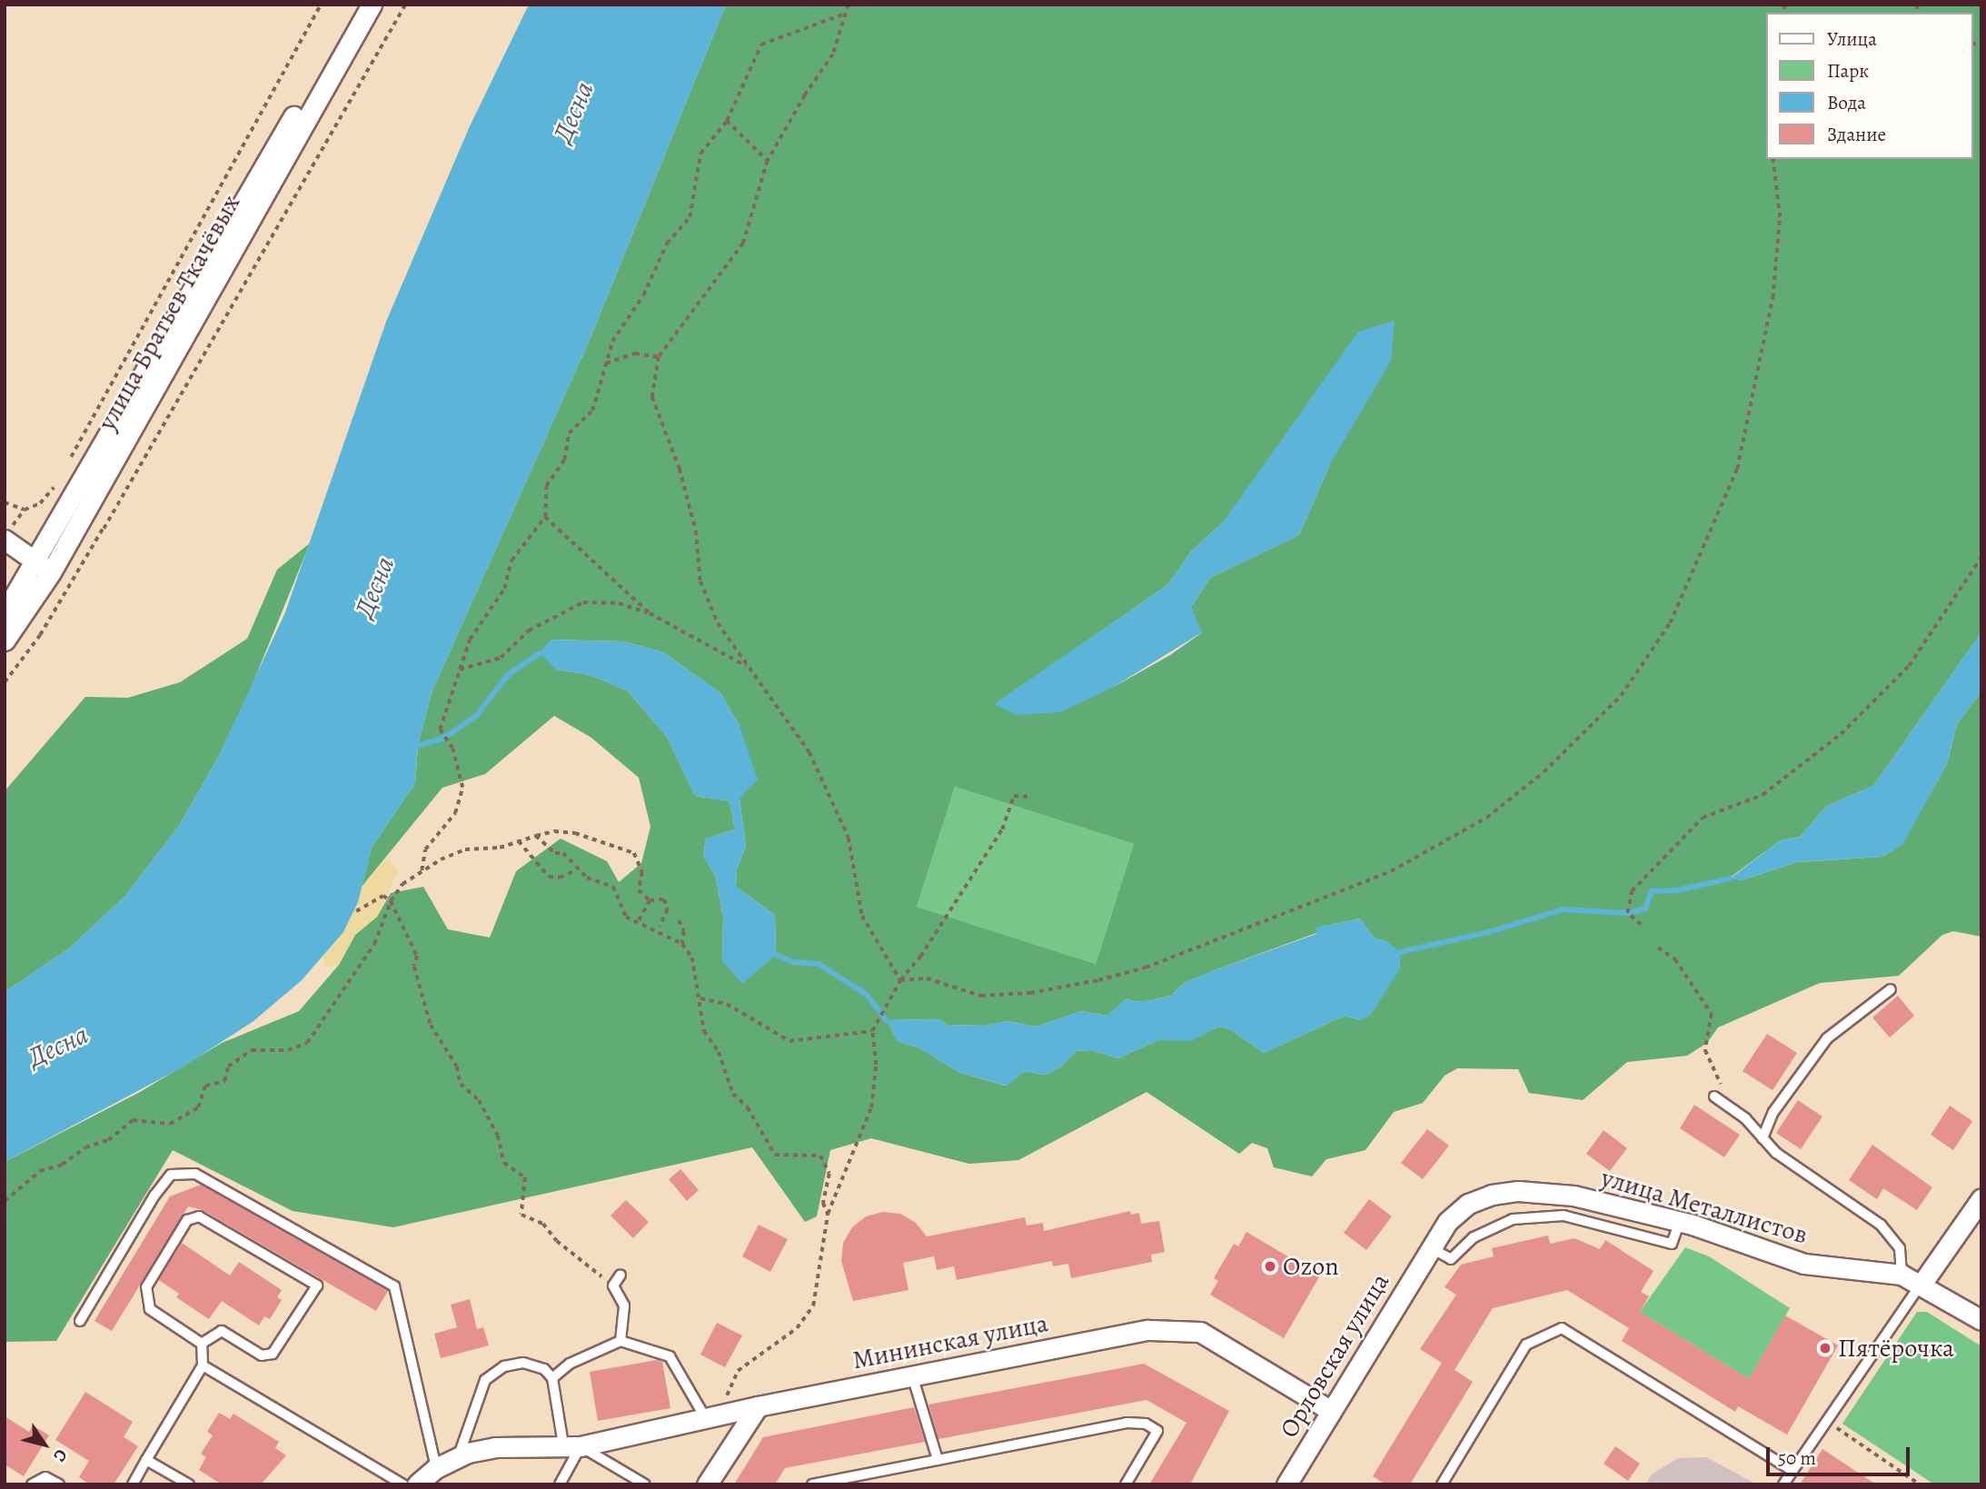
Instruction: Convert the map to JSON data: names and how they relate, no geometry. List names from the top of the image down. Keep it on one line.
{"streets":{"street":["улица Братьев Ткачёвых","улица Металлистов","Мининская улица","Орловская улица"]},"crossings":[["улица Металлистов","Орловская улица"],["Мининская улица","Орловская улица"]],"water":["Десна"],"places":["Ozon","Пятёрочка"],"legend":["Улица","Парк","Вода","Здание"],"scale_bar":"50 m","north":"bottom right"}
